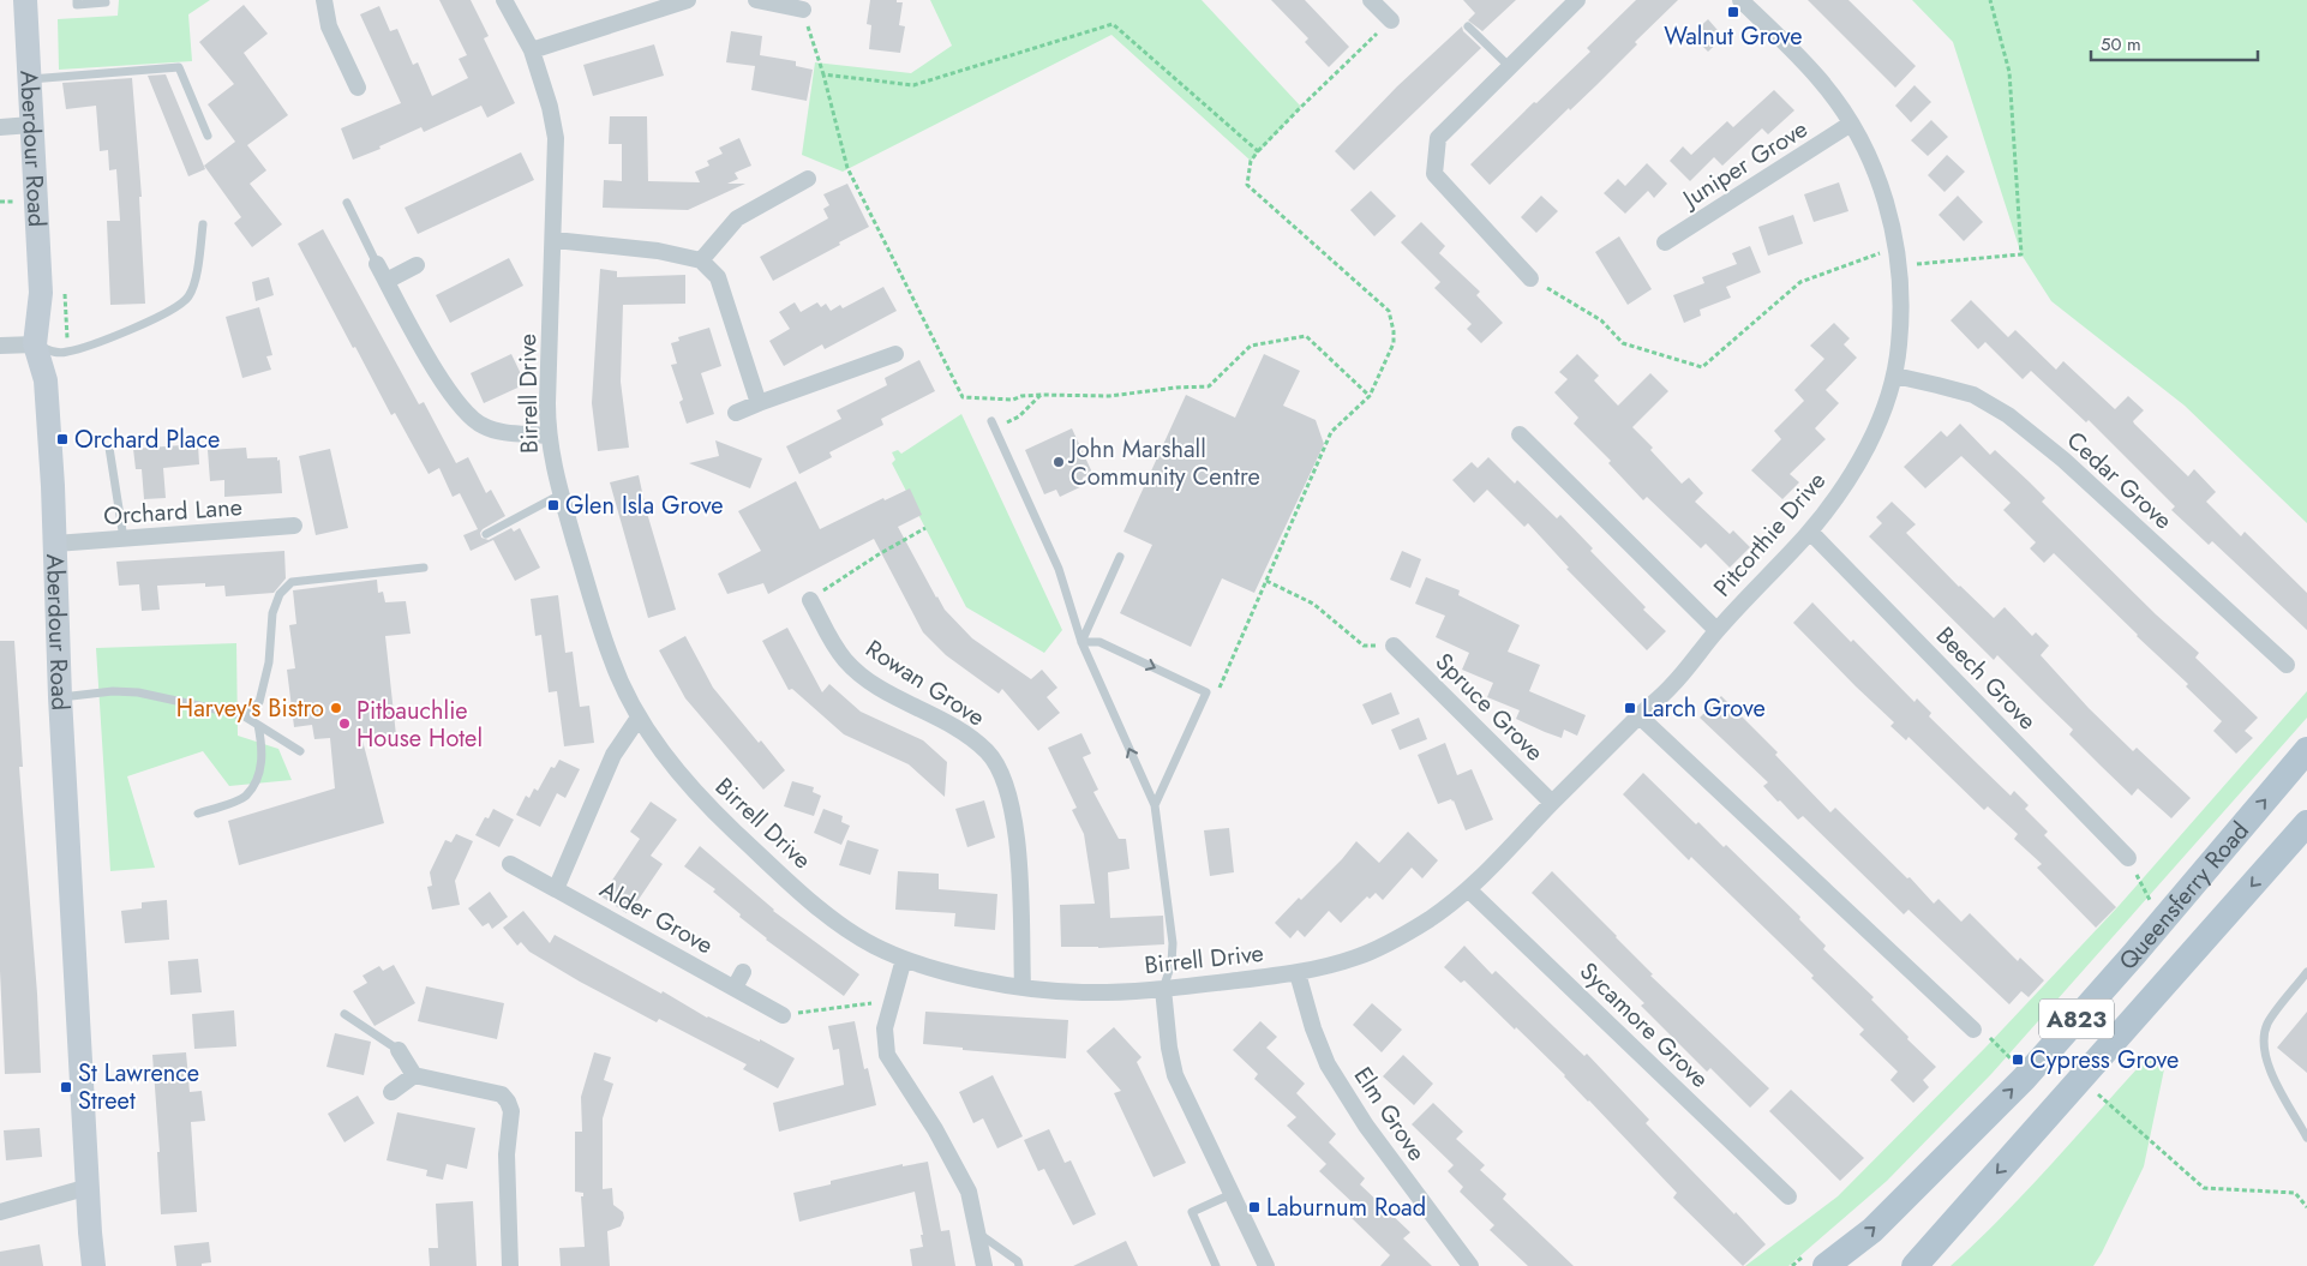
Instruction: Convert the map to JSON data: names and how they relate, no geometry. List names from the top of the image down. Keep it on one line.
{"streets":{"main road":["Aberdour Road","Queensferry Road","A823"],"street":["Juniper Grove","Birrell Drive","Cedar Grove","Orchard Lane","Pitcorthie Drive","Beech Grove","Rowan Grove","Spruce Grove","Alder Grove","Sycamore Grove","Elm Grove"]},"crossings":[["Aberdour Road","Orchard Lane"],["Juniper Grove","Pitcorthie Drive"],["Birrell Drive","Pitcorthie Drive"],["Birrell Drive","Rowan Grove"],["Birrell Drive","Spruce Grove"],["Birrell Drive","Sycamore Grove"],["Birrell Drive","Elm Grove"],["Cedar Grove","Pitcorthie Drive"],["Pitcorthie Drive","Beech Grove"],["Pitcorthie Drive","Spruce Grove"]],"places":{"transit":["Walnut Grove","Orchard Place","Glen Isla Grove","Larch Grove","Cypress Grove","St Lawrence Street","Laburnum Road"],"other":["John Marshall Community Centre","Harvey's Bistro","Pitbauchlie House Hotel"]},"scale_bar":"50 m"}
